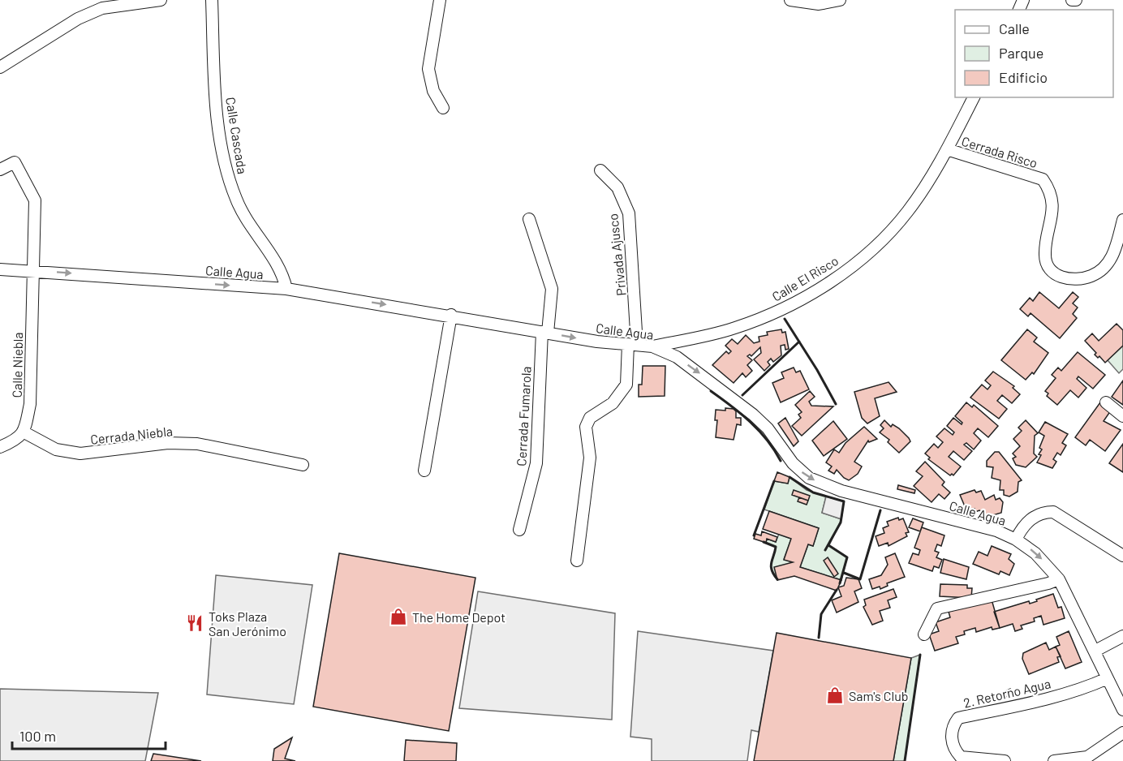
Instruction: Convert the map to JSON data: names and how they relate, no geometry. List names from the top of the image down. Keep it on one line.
{"streets":{"street":["Calle Cascada","Cerrada Risco","Privada Ajusco","Calle Agua","Calle El Risco","Calle Niebla","Cerrada Fumarola","Cerrada Niebla","2. Retorno Agua"]},"crossings":[["Calle Cascada","Calle Agua"],["Cerrada Risco","Calle El Risco"],["Privada Ajusco","Calle Agua"],["Calle Agua","Calle El Risco"],["Calle Agua","Calle Niebla"],["Calle Agua","Cerrada Fumarola"],["Calle Agua","2. Retorno Agua"],["Calle Niebla","Cerrada Niebla"]],"one_way":["Calle Agua"],"places":{"shop":["The Home Depot","Sam's Club"],"restaurant":["Toks Plaza San Jerónimo"]},"legend":["Calle","Parque","Edificio"],"scale_bar":"100 m"}
